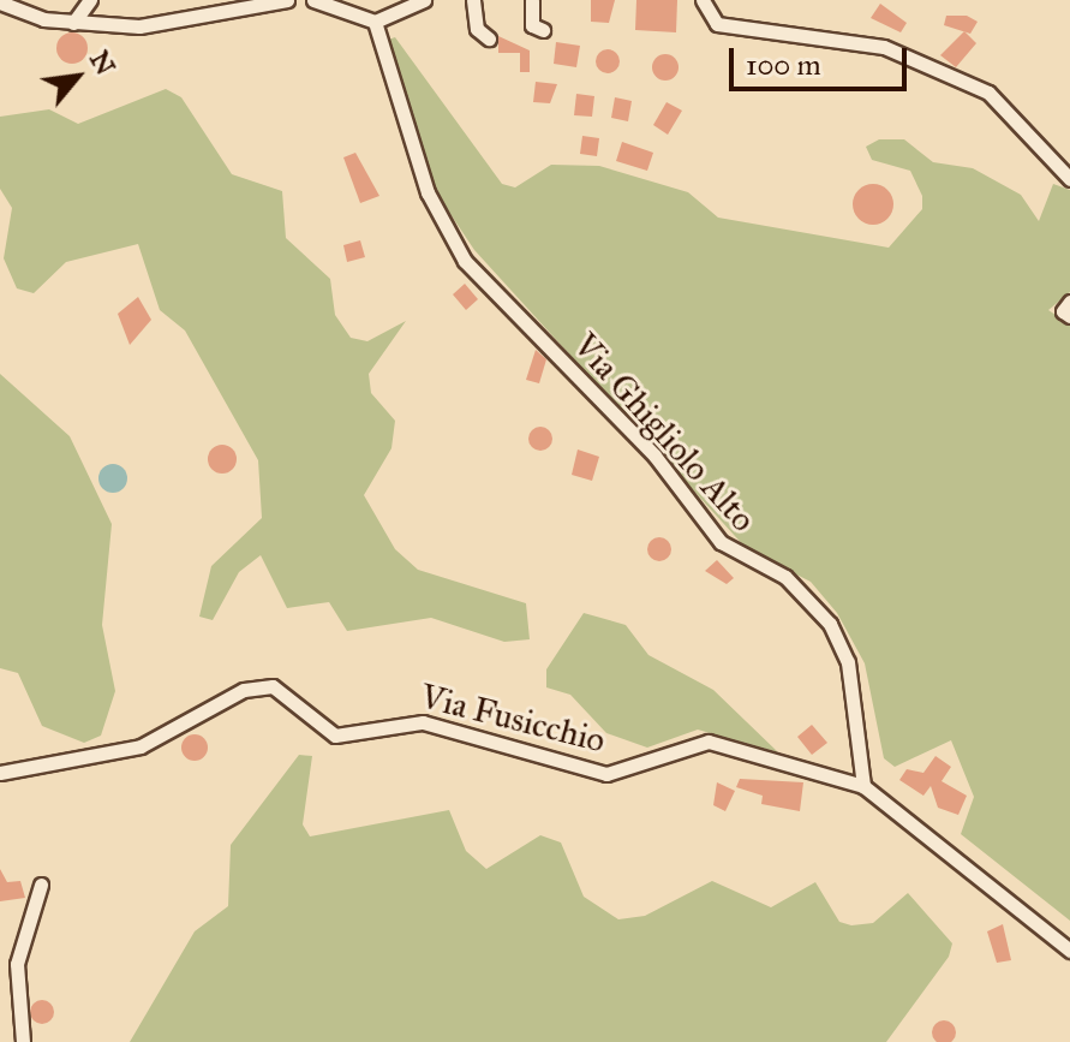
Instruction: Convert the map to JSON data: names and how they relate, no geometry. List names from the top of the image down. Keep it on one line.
{"streets":{"street":["Via Ghigliolo Alto","Via Fusicchio"]},"crossings":[["Via Ghigliolo Alto","Via Fusicchio"]],"scale_bar":"100 m","north":"top right"}
